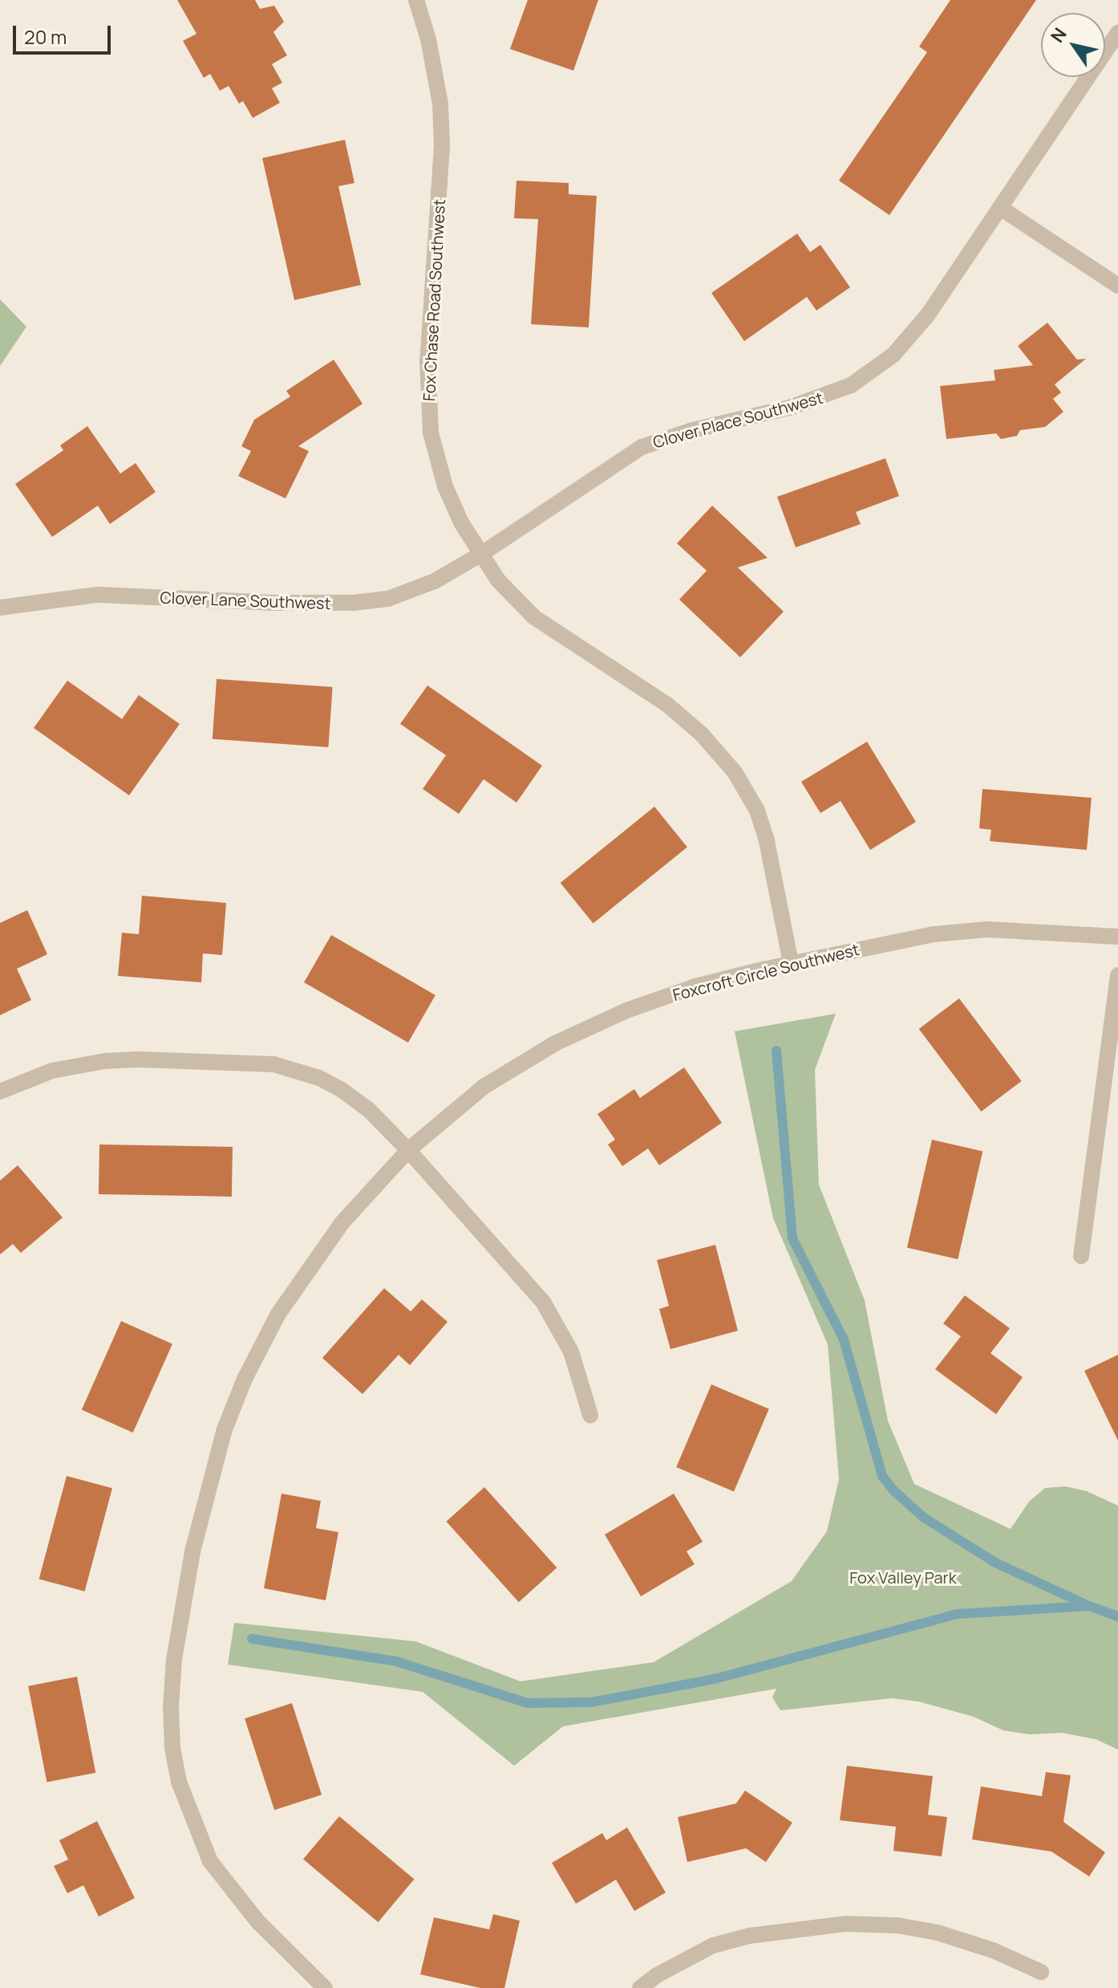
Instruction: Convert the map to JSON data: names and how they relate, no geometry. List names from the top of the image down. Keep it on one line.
{"streets":{"street":["Fox Chase Road Southwest","Clover Place Southwest","Clover Lane Southwest","Foxcroft Circle Southwest"]},"crossings":[["Fox Chase Road Southwest","Clover Place Southwest"],["Fox Chase Road Southwest","Clover Lane Southwest"],["Fox Chase Road Southwest","Foxcroft Circle Southwest"],["Clover Place Southwest","Clover Lane Southwest"]],"parks":["Fox Valley Park"],"scale_bar":"20 m","north":"top left"}
